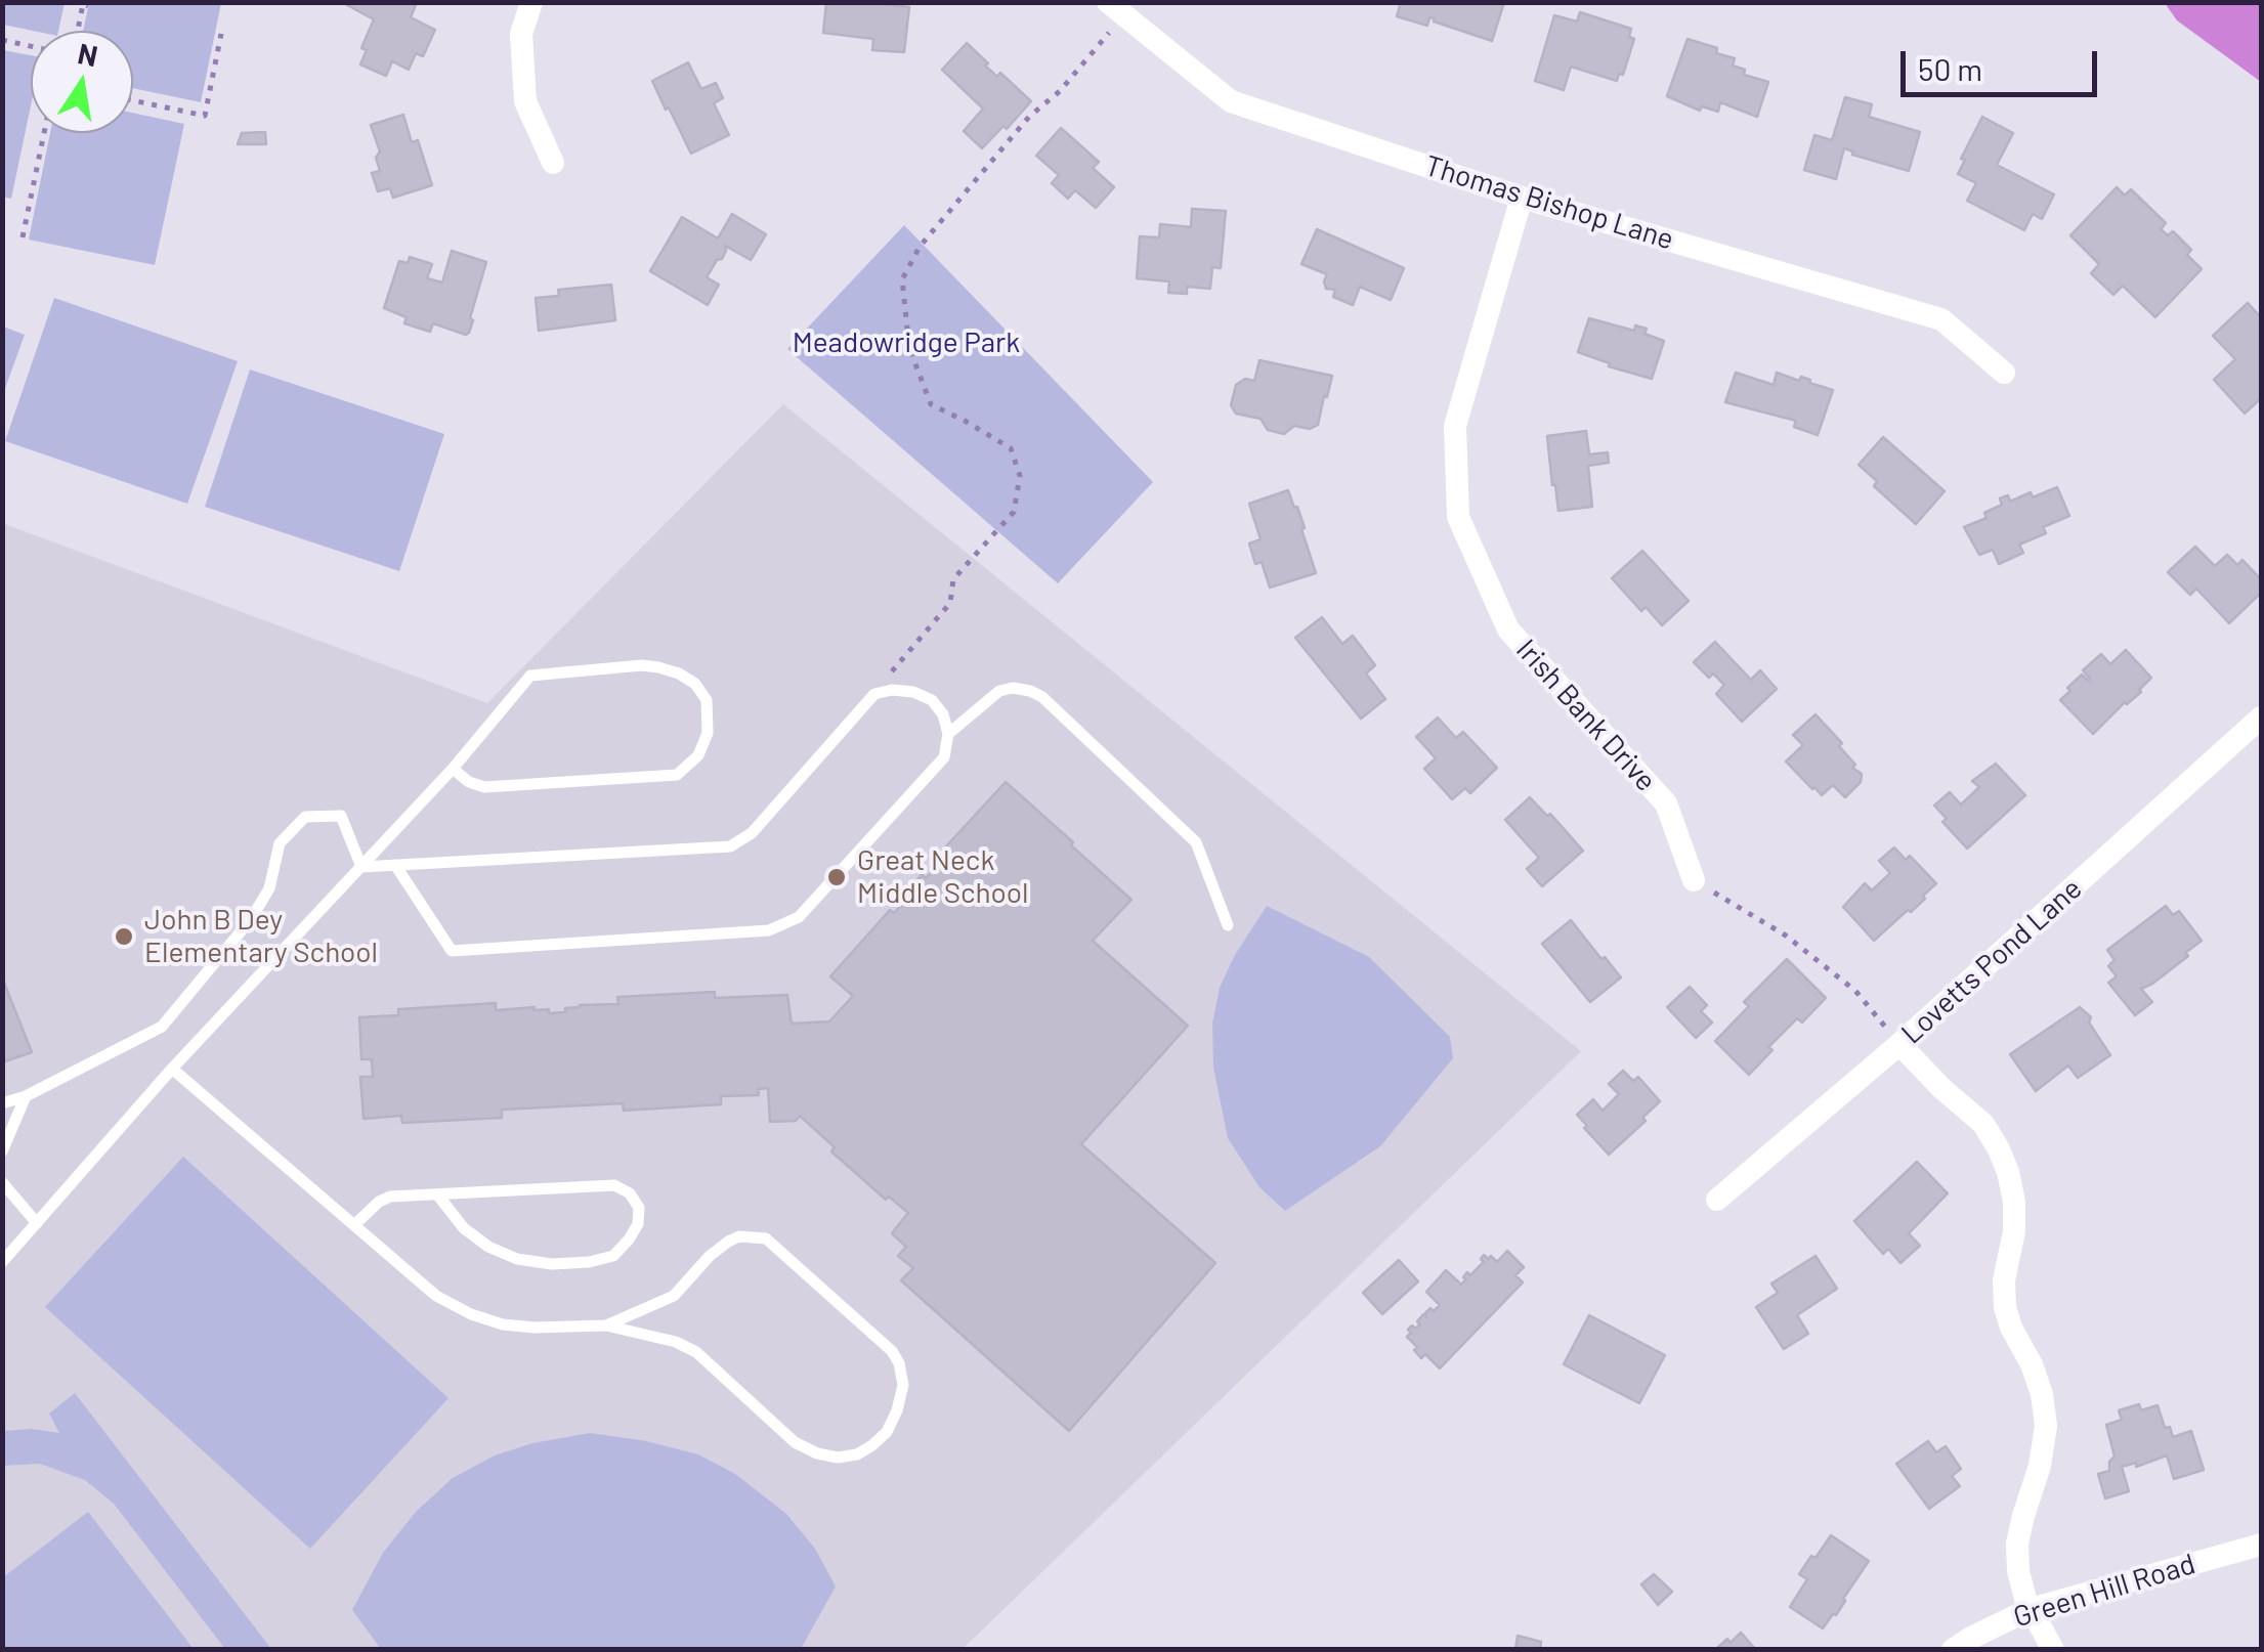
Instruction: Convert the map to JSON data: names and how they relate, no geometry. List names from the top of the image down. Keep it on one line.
{"streets":{"street":["Thomas Bishop Lane","Irish Bank Drive","Lovetts Pond Lane","Green Hill Road"]},"crossings":[["Thomas Bishop Lane","Irish Bank Drive"]],"parks":["Meadowridge Park"],"places":["Great Neck Middle School","John B Dey Elementary School"],"scale_bar":"50 m","north":"top"}
